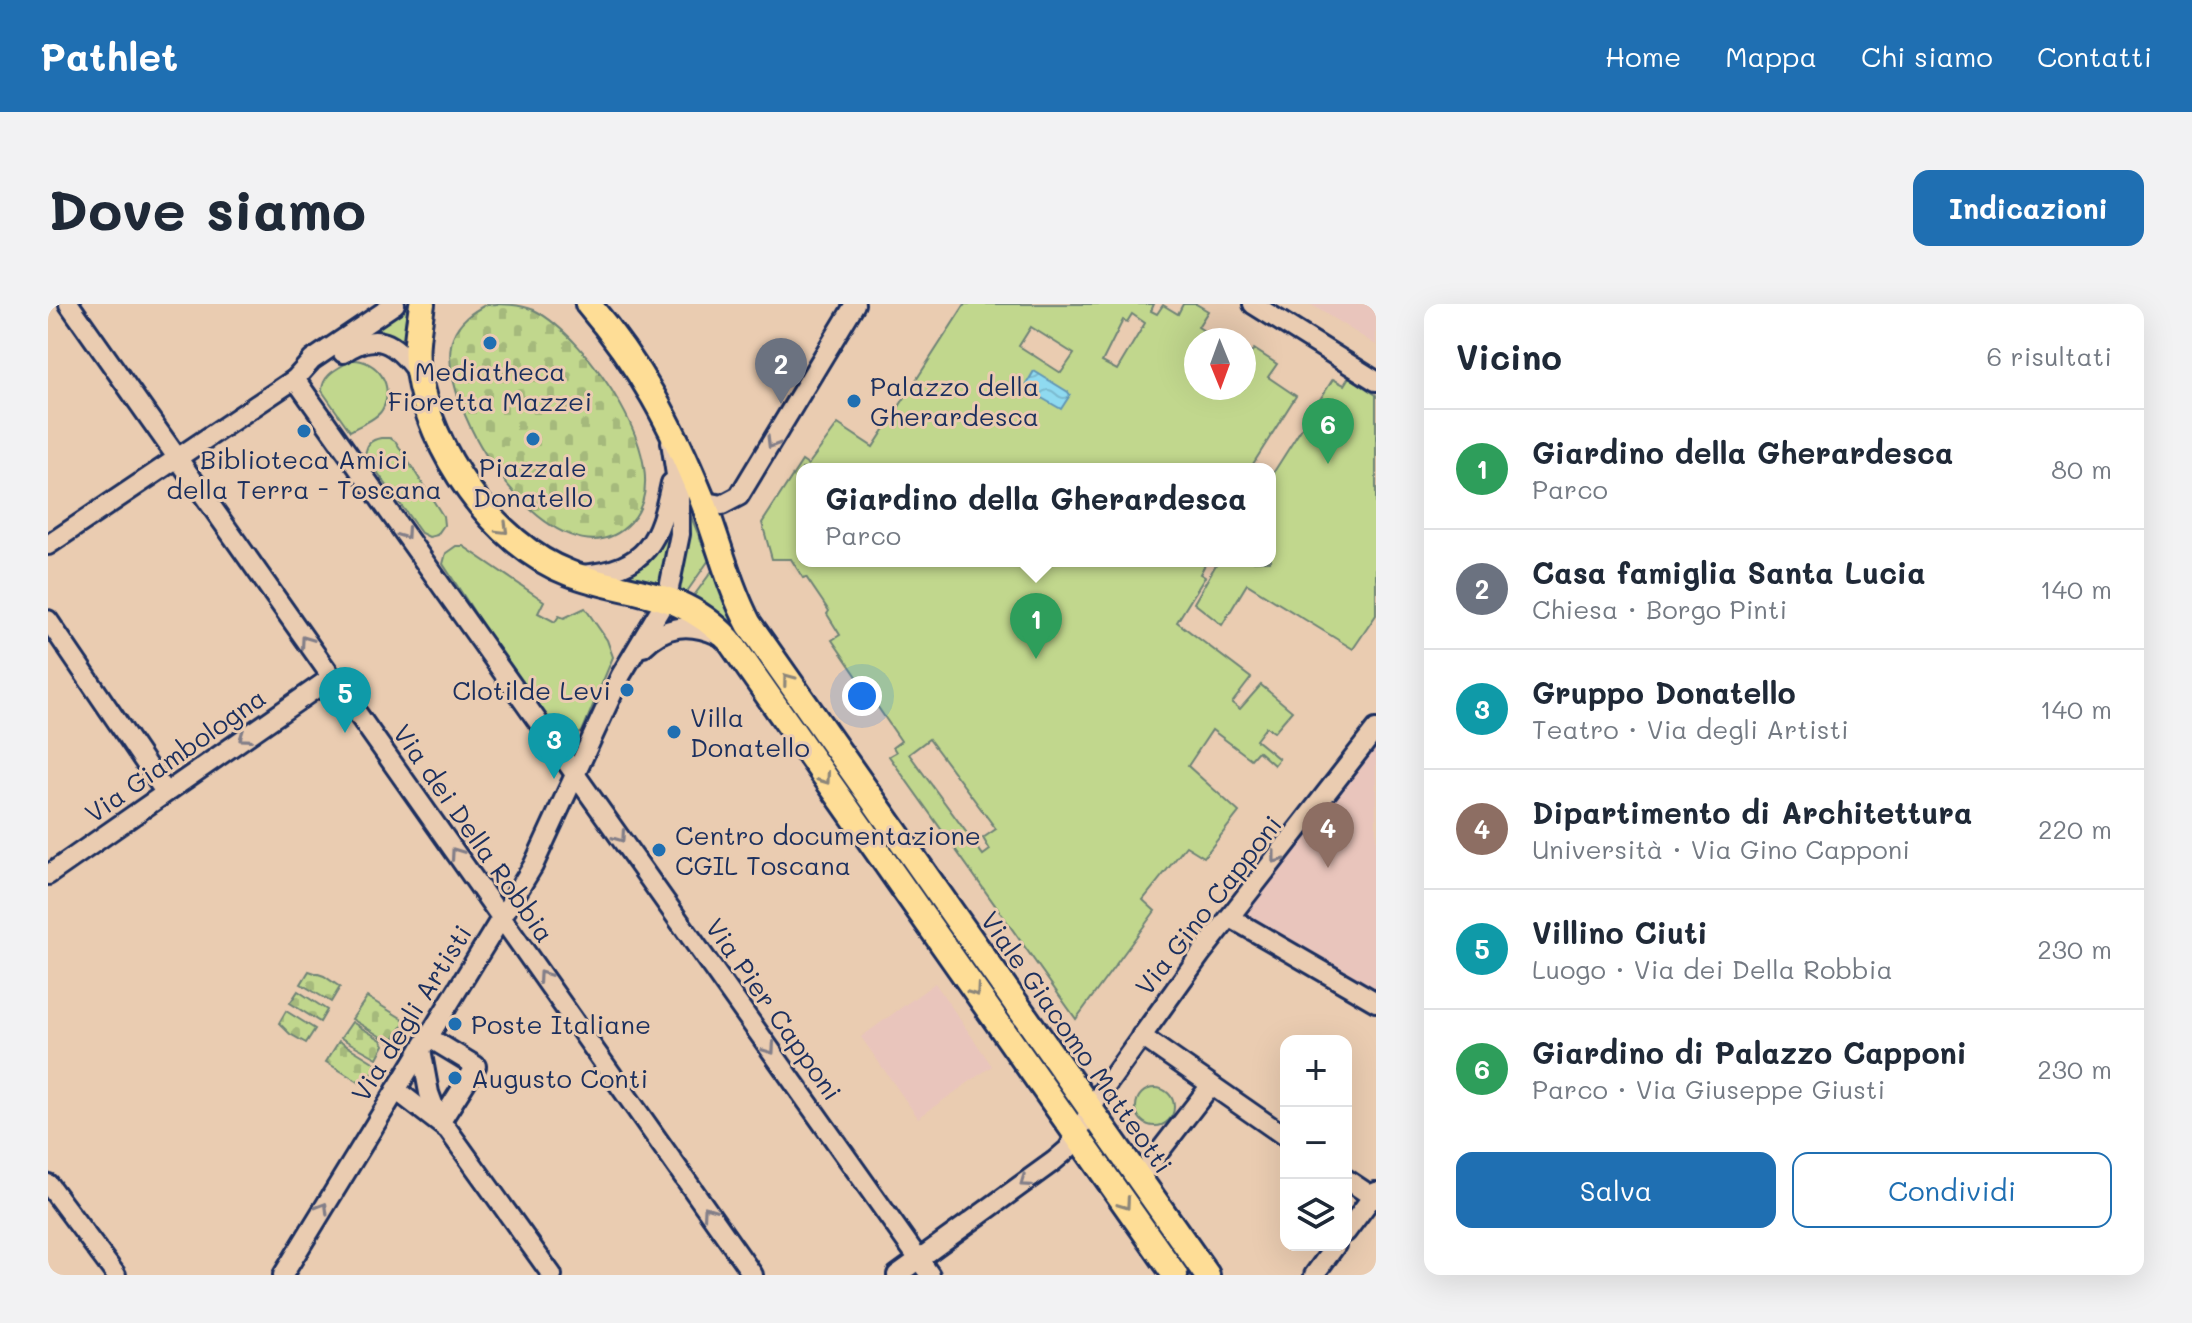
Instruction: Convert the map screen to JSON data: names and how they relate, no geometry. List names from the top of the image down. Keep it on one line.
{"streets":{"main road":["Viale Giacomo Matteotti"],"street":["Via Giambologna","Via dei Della Robbia","Via Gino Capponi","Via Pier Capponi","Via degli Artisti"]},"crossings":[["Via Giambologna","Via dei Della Robbia"],["Via dei Della Robbia","Via degli Artisti"],["Via Gino Capponi","Via Pier Capponi"],["Via Gino Capponi","Viale Giacomo Matteotti"],["Via Pier Capponi","Via degli Artisti"]],"one_way":["Via Giambologna","Via Gino Capponi","Via Pier Capponi","Via degli Artisti"],"places":["Mediatheca Fioretta Mazzei","Palazzo della Gherardesca","Biblioteca Amici della Terra - Toscana","Piazzale Donatello","Clotilde Levi","Villa Donatello","Centro documentazione CGIL Toscana","Poste Italiane","Augusto Conti"],"north":"bottom","page":{"header":"Pathlet","nav":["Home","Mappa","Chi siamo","Contatti"],"buttons":["Indicazioni",["Salva","Condividi"]],"title":"Dove siamo","heading":["Vicino","6 risultati"],"pins":["2","6","1","5","3","4"],"list":[{"mark":"1","name":"Giardino della Gherardesca","note":"Parco","value":"80 m"},{"mark":"2","name":"Casa famiglia Santa Lucia","note":"Chiesa · Borgo Pinti","value":"140 m"},{"mark":"3","name":"Gruppo Donatello","note":"Teatro · Via degli Artisti","value":"140 m"},{"mark":"4","name":"Dipartimento di Architettura","note":"Università · Via Gino Capponi","value":"220 m"},{"mark":"5","name":"Villino Ciuti","note":"Luogo · Via dei Della Robbia","value":"230 m"},{"mark":"6","name":"Giardino di Palazzo Capponi","note":"Parco · Via Giuseppe Giusti","value":"230 m"}],"popup":["Giardino della Gherardesca","Parco"],"map_buttons":["+","−"]}}
